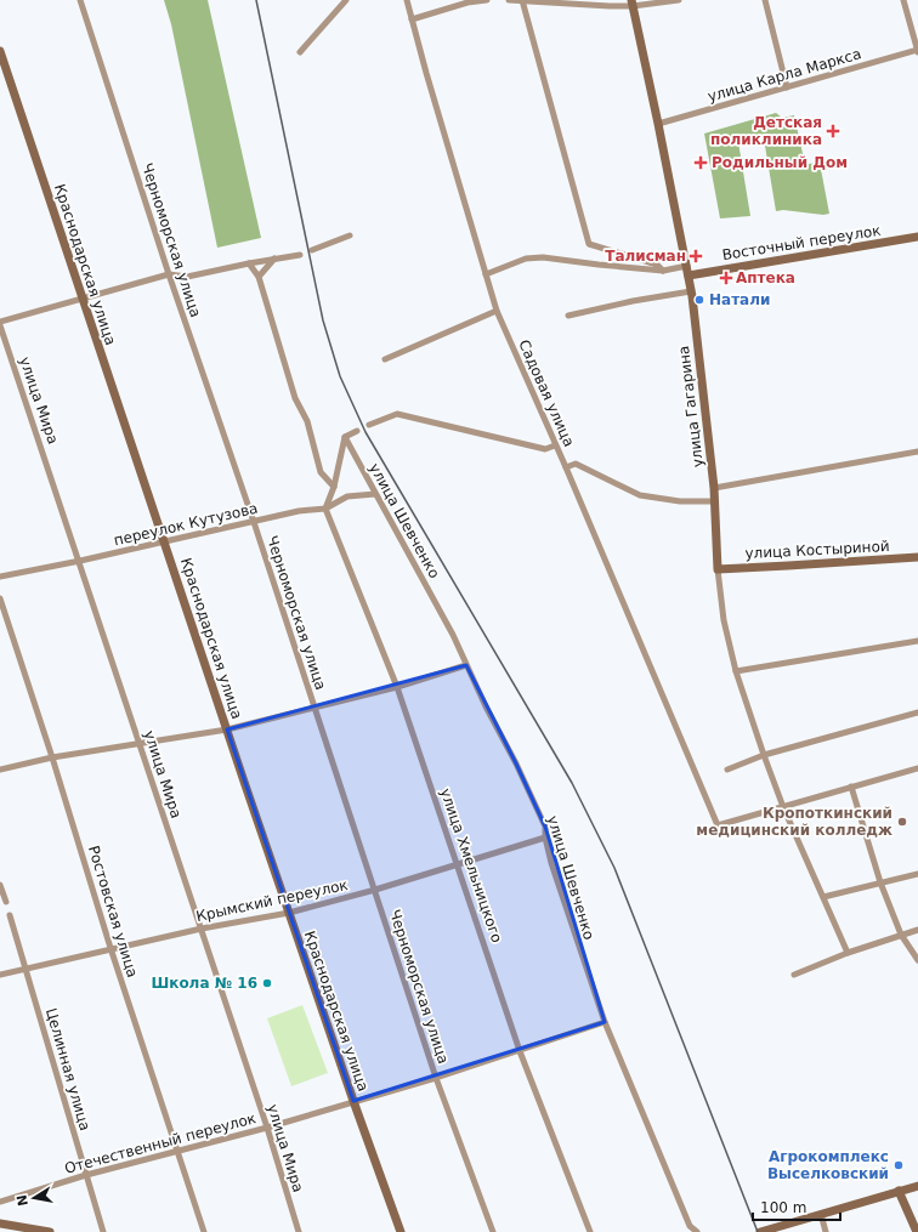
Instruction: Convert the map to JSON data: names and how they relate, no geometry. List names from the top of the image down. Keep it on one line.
{"streets":{"street":["улица Карла Маркса","Черноморская улица","Восточный переулок","Краснодарская улица","Садовая улица","улица Мира","улица Гагарина","улица Шевченко","переулок Кутузова","улица Костыриной","улица Хмельницкого","Крымский переулок","Ростовская улица","Целинная улица","Отечественный переулок"]},"crossings":[["улица Карла Маркса","улица Гагарина"],["Черноморская улица","переулок Кутузова"],["Черноморская улица","Крымский переулок"],["Черноморская улица","Отечественный переулок"],["Восточный переулок","улица Гагарина"],["Краснодарская улица","переулок Кутузова"],["Краснодарская улица","Крымский переулок"],["Краснодарская улица","Отечественный переулок"],["Садовая улица","улица Гагарина"],["улица Мира","переулок Кутузова"],["улица Мира","Крымский переулок"],["улица Мира","Отечественный переулок"],["улица Гагарина","улица Костыриной"],["улица Шевченко","переулок Кутузова"],["улица Шевченко","Крымский переулок"],["улица Шевченко","Отечественный переулок"],["переулок Кутузова","улица Хмельницкого"],["улица Хмельницкого","Крымский переулок"],["улица Хмельницкого","Отечественный переулок"],["Крымский переулок","Ростовская улица"],["Крымский переулок","Целинная улица"],["Ростовская улица","Отечественный переулок"],["Целинная улица","Отечественный переулок"]],"places":{"health":["Детская поликлиника","Родильный Дом","Талисман","Аптека"],"other":["Натали","Кропоткинский медицинский колледж","Школа № 16","Агрокомплекс Выселковский"]},"scale_bar":"100 m","north":"left"}
